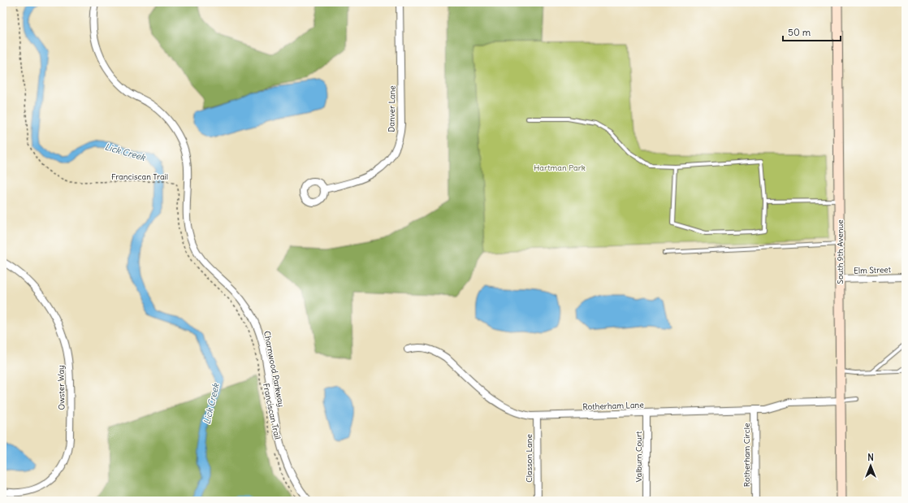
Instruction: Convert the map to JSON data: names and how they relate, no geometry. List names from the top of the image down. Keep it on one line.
{"streets":{"street":["Danver Lane","South 9th Avenue","Elm Street","Charnwood Parkway","Owster Way","Rotherham Lane","Rotherham Circle","Valburn Court","Classon Lane"],"path":["Franciscan Trail"]},"crossings":[["South 9th Avenue","Elm Street"],["South 9th Avenue","Rotherham Lane"],["Rotherham Lane","Rotherham Circle"],["Rotherham Lane","Valburn Court"],["Rotherham Lane","Classon Lane"]],"water":["Lick Creek"],"parks":["Hartman Park"],"scale_bar":"50 m","north":"top"}
